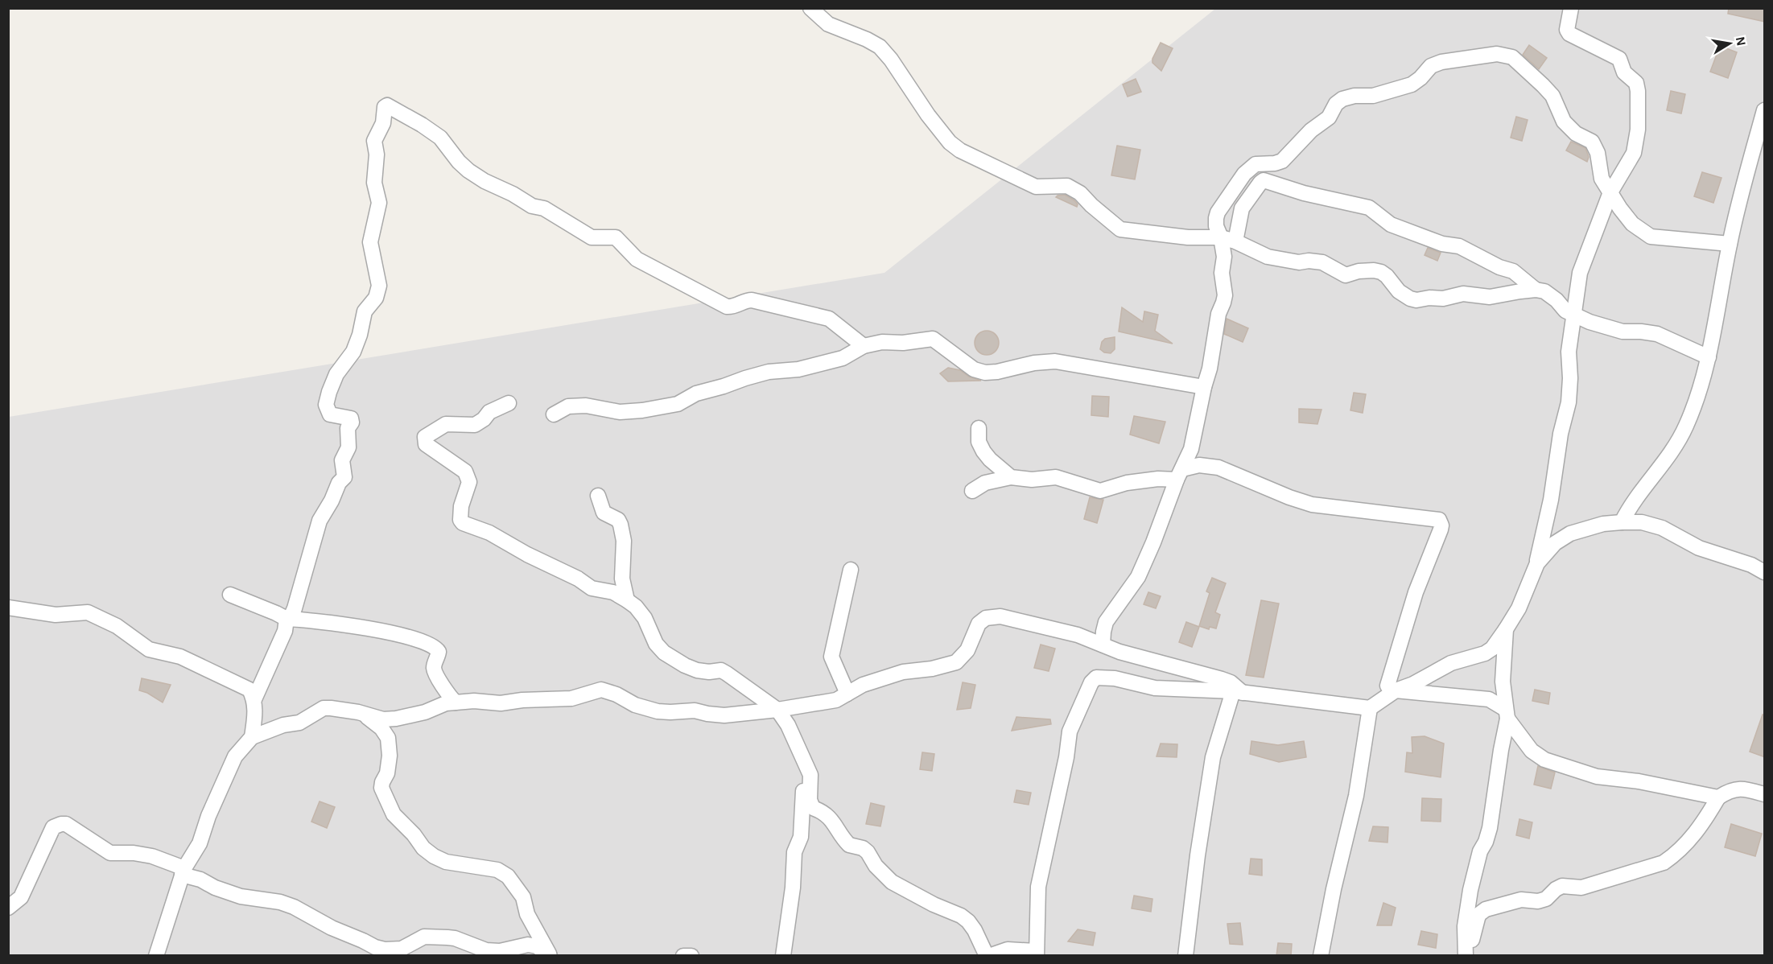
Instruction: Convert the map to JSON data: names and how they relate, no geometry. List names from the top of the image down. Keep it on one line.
{"north":"right"}
